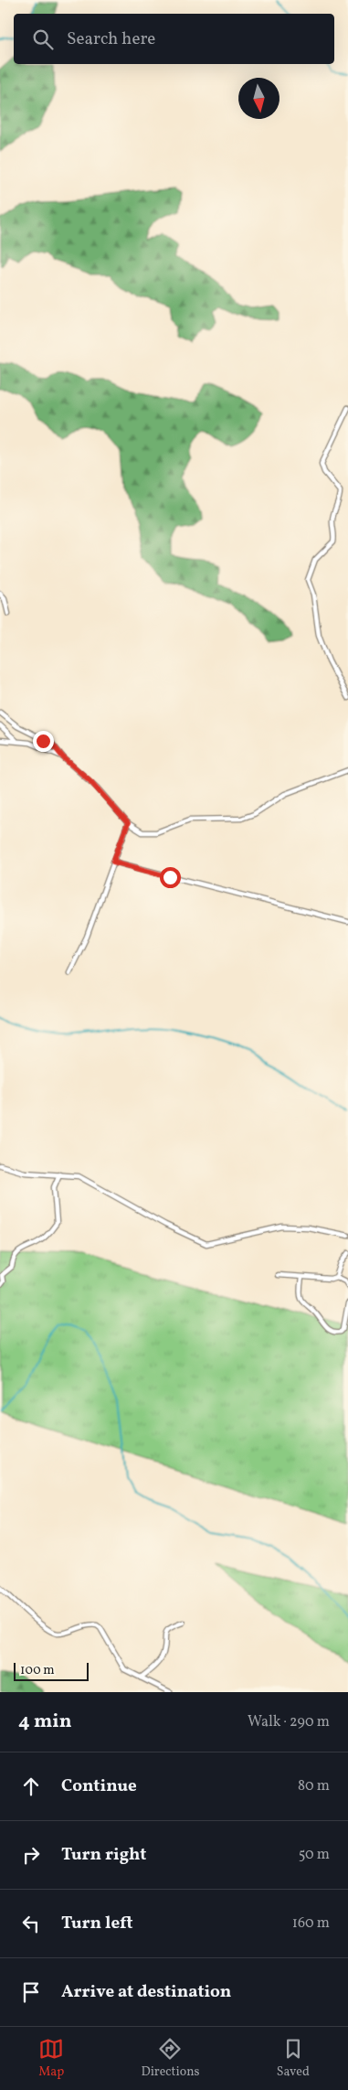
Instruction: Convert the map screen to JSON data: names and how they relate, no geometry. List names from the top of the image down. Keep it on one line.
{"scale_bar":"100 m","north":"bottom","page":{"search":"Search here","scale":"100 m","heading":["4 min","Walk · 290 m"],"list":[["Continue","80 m"],["Turn right","50 m"],["Turn left","160 m"],"Arrive at destination"],"nav":["Map","Directions","Saved"]}}
